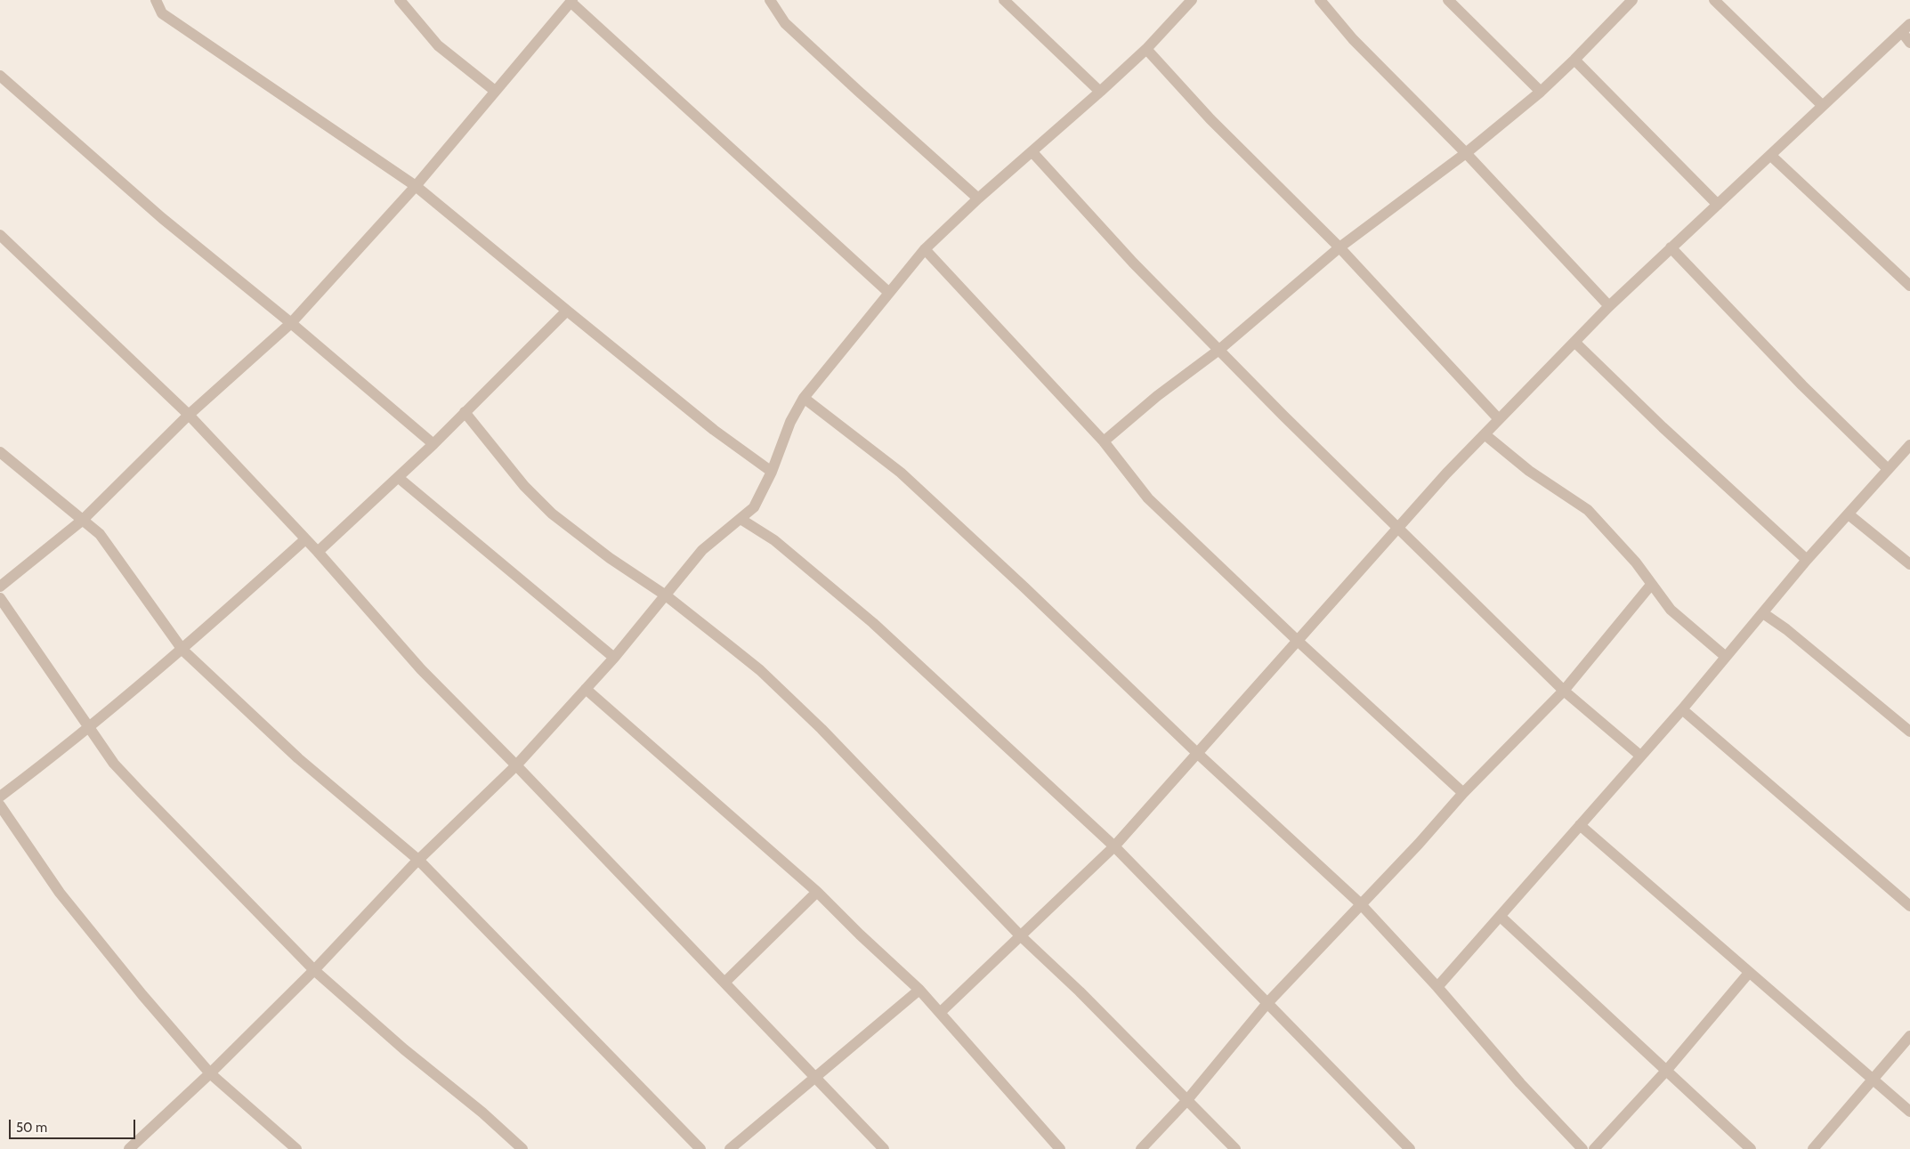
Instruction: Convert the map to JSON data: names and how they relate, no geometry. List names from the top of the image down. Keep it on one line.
{"scale_bar":"50 m"}
